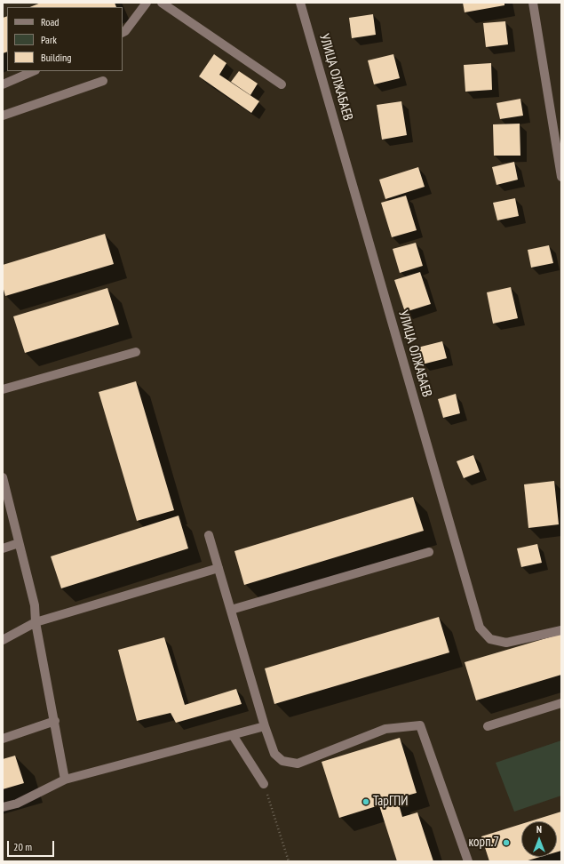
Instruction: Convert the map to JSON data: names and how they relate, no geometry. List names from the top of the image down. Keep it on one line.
{"streets":{"street":["УЛИЦА ОЛЖАБАЕВ"]},"places":["ТарГПИ","корп.7"],"legend":["Road","Park","Building"],"scale_bar":"20 m","north":"top"}
